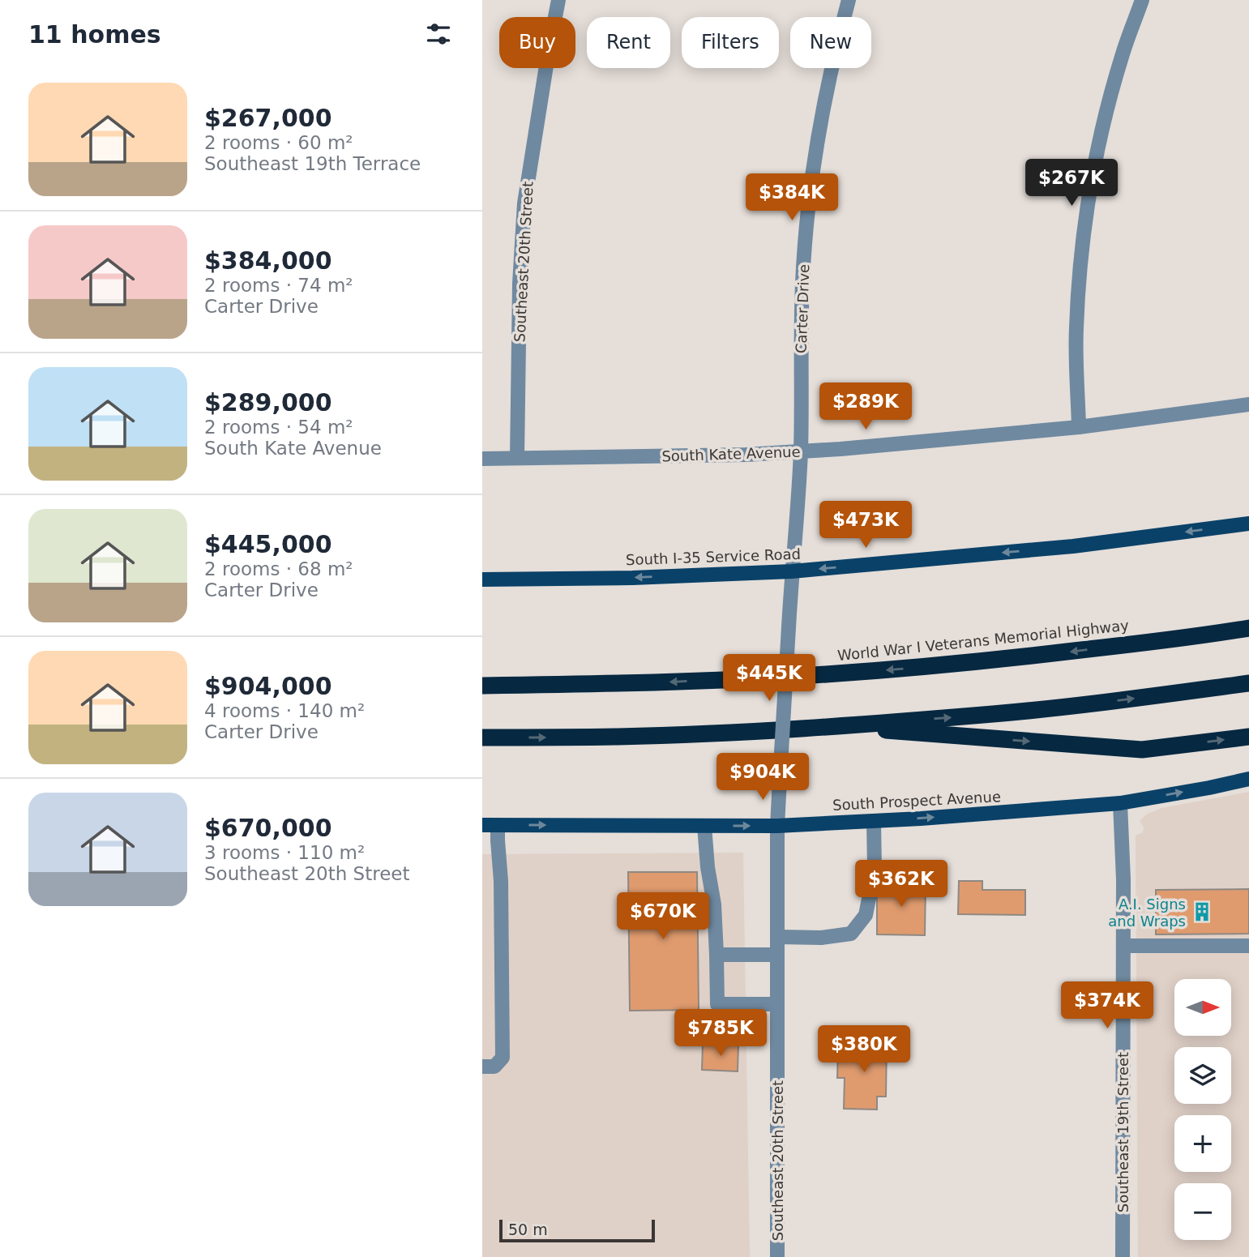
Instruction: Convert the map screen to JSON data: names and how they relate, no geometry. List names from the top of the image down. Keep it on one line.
{"streets":{"highway":["World War I Veterans Memorial Highway"],"main road":["South I-35 Service Road","South Prospect Avenue"],"street":["Southeast 20th Street","Carter Drive","South Kate Avenue","Southeast 19th Street"]},"crossings":[["Southeast 20th Street","Carter Drive"],["Southeast 20th Street","South Kate Avenue"],["Southeast 20th Street","South Prospect Avenue"],["Carter Drive","South Kate Avenue"],["Carter Drive","South I-35 Service Road"],["Carter Drive","South Prospect Avenue"],["South Prospect Avenue","Southeast 19th Street"]],"one_way":["South I-35 Service Road","South Prospect Avenue"],"places":{"building":["A.I. Signs and Wraps"]},"scale_bar":"50 m","north":"right","page":{"heading":"11 homes","chip":["Buy","Rent","Filters","New"],"list":[{"name":"$267,000","note":"2 rooms · 60 m² · Southeast 19th Terrace"},{"name":"$384,000","note":"2 rooms · 74 m² · Carter Drive"},{"name":"$289,000","note":"2 rooms · 54 m² · South Kate Avenue"},{"name":"$445,000","note":"2 rooms · 68 m² · Carter Drive"},{"name":"$904,000","note":"4 rooms · 140 m² · Carter Drive"},{"name":"$670,000","note":"3 rooms · 110 m² · Southeast 20th Street"}],"price":["$267K","$384K","$289K","$473K","$445K","$904K","$362K","$670K","$374K","$785K","$380K"],"map_buttons":["+","−"],"scale":"50 m"}}
